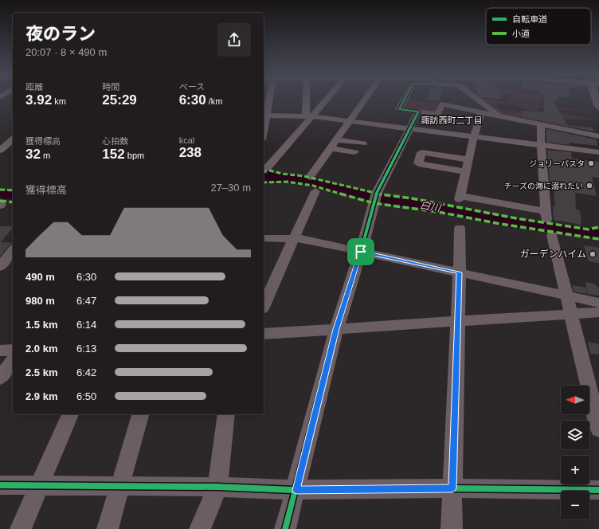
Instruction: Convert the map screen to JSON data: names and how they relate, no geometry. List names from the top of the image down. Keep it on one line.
{"districts":["諏訪西町二丁目"],"water":["白川"],"places":["ジョリーパスタ","チーズの海に溺れたい","ガーデンハイム"],"legend":["自転車道","小道"],"north":"left","page":{"heading":["夜のラン","20:07 · 8 × 490 m"],"stats":[["距離","3.92 km"],["時間","25:29"],["ペース","6:30 /km"],["獲得標高","32 m"],["心拍数","152 bpm"],["kcal","238"]],"chart":["獲得標高","27–30 m"],"list":[{"name":"490 m","note":"6:30"},{"name":"980 m","note":"6:47"},{"name":"1.5 km","note":"6:14"},{"name":"2.0 km","note":"6:13"},{"name":"2.5 km","note":"6:42"},{"name":"2.9 km","note":"6:50"}],"map_buttons":["+","−"]}}
